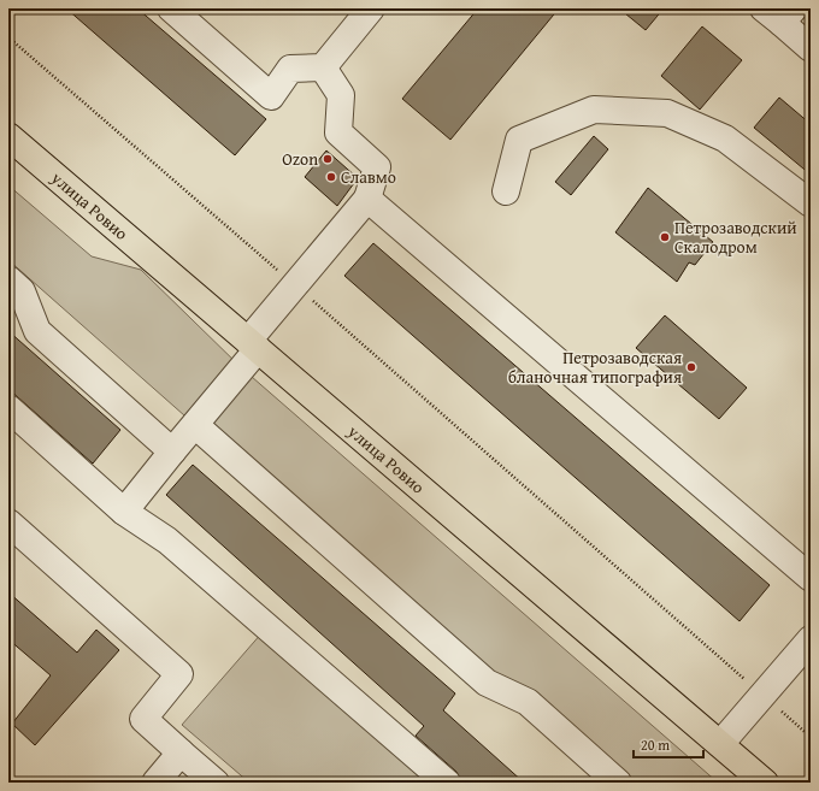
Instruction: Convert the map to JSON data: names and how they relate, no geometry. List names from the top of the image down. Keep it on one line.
{"streets":{"main road":["улица Ровио"]},"places":["Ozon","Славмо","Петрозаводский Скалодром","Петрозаводская бланочная типография"],"scale_bar":"20 m"}
